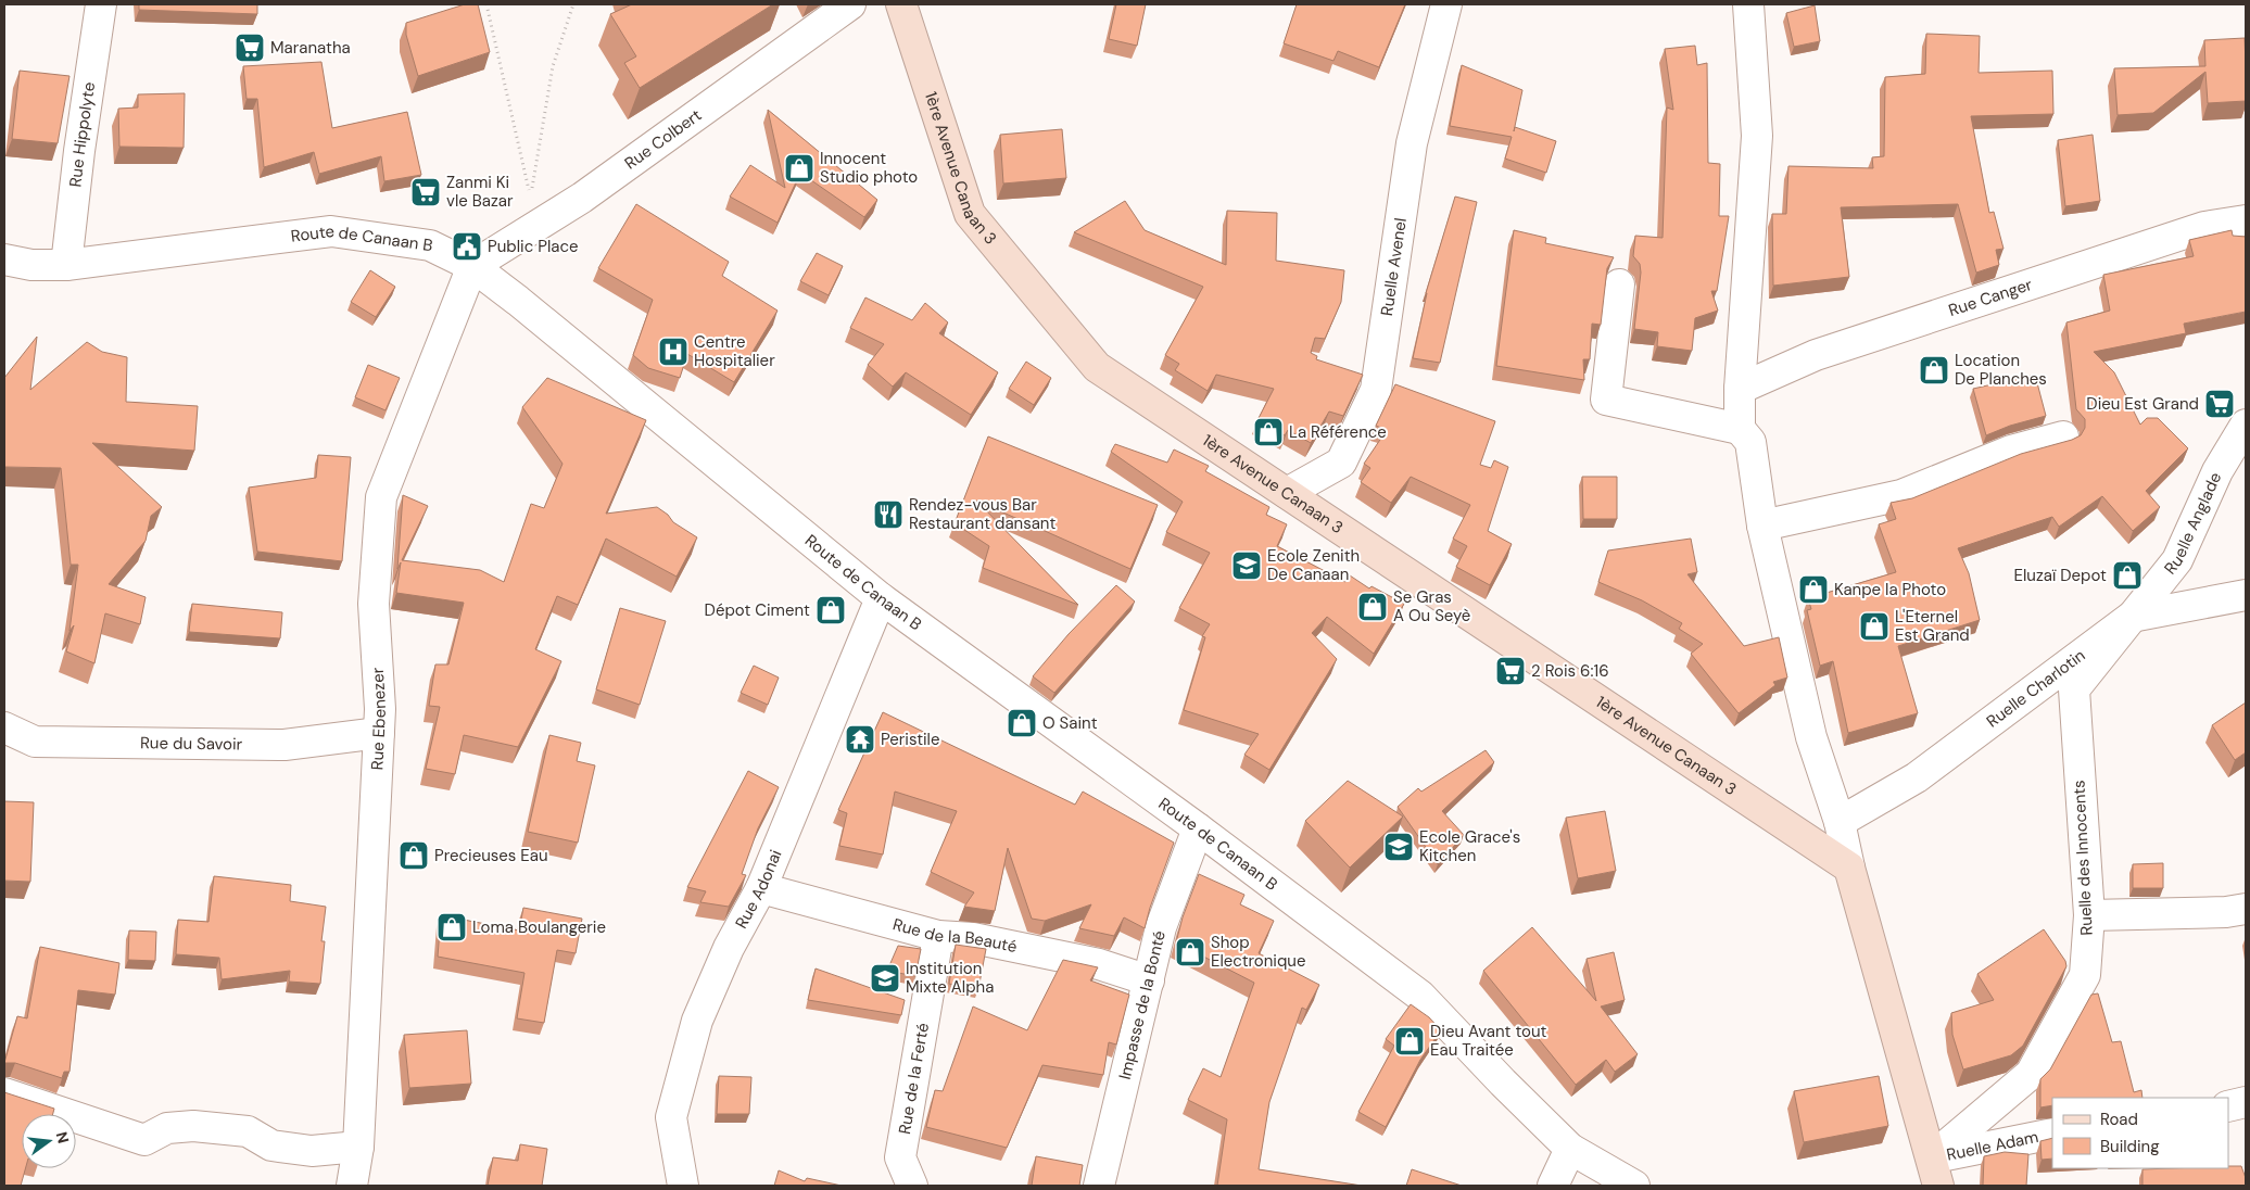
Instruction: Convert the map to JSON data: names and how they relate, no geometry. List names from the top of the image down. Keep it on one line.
{"streets":{"main road":["1ère Avenue Canaan 3"],"street":["Rue Hippolyte","Rue Colbert","Route de Canaan B","Ruelle Avenel","Rue Canger","Ruelle Anglade","Ruelle Charlotin","Rue Ebenezer","Rue du Savoir","Ruelle des Innocents","Rue Adonai","Rue de la Beauté","Impasse de la Bonté","Rue de la Ferté","Ruelle Adam"]},"crossings":[["Rue Hippolyte","Route de Canaan B"],["Rue Colbert","Route de Canaan B"],["Rue Colbert","Rue Ebenezer"],["1ère Avenue Canaan 3","Ruelle Avenel"],["Route de Canaan B","Rue Ebenezer"],["Route de Canaan B","Rue Adonai"],["Route de Canaan B","Impasse de la Bonté"],["Ruelle Anglade","Ruelle Charlotin"],["Ruelle Anglade","Ruelle des Innocents"],["Ruelle Charlotin","Ruelle des Innocents"],["Rue Ebenezer","Rue du Savoir"],["Ruelle des Innocents","Ruelle Adam"],["Rue Adonai","Rue de la Beauté"],["Rue de la Beauté","Impasse de la Bonté"],["Rue de la Beauté","Rue de la Ferté"]],"places":{"supermarket":["Maranatha","Zanmi Ki vle Bazar","Dieu Est Grand","2 Rois 6:16"],"shop":["Innocent Studio photo","Location De Planches","La Référence","Eluzaï Depot","Kanpe la Photo","Se Gras A Ou Seyè","Dépot Ciment","L'Eternel Est Grand","O Saint","Precieuses Eau","Loma Boulangerie","Shop Electronique","Dieu Avant tout Eau Traitée"],"public building":["Public Place"],"hospital":["Centre Hospitalier"],"restaurant":["Rendez-vous Bar Restaurant dansant"],"school or university":["Ecole Zenith De Canaan","Ecole Grace's Kitchen","Institution Mixte Alpha"],"temple":["Peristile"]},"legend":["Road","Building"],"north":"right"}
